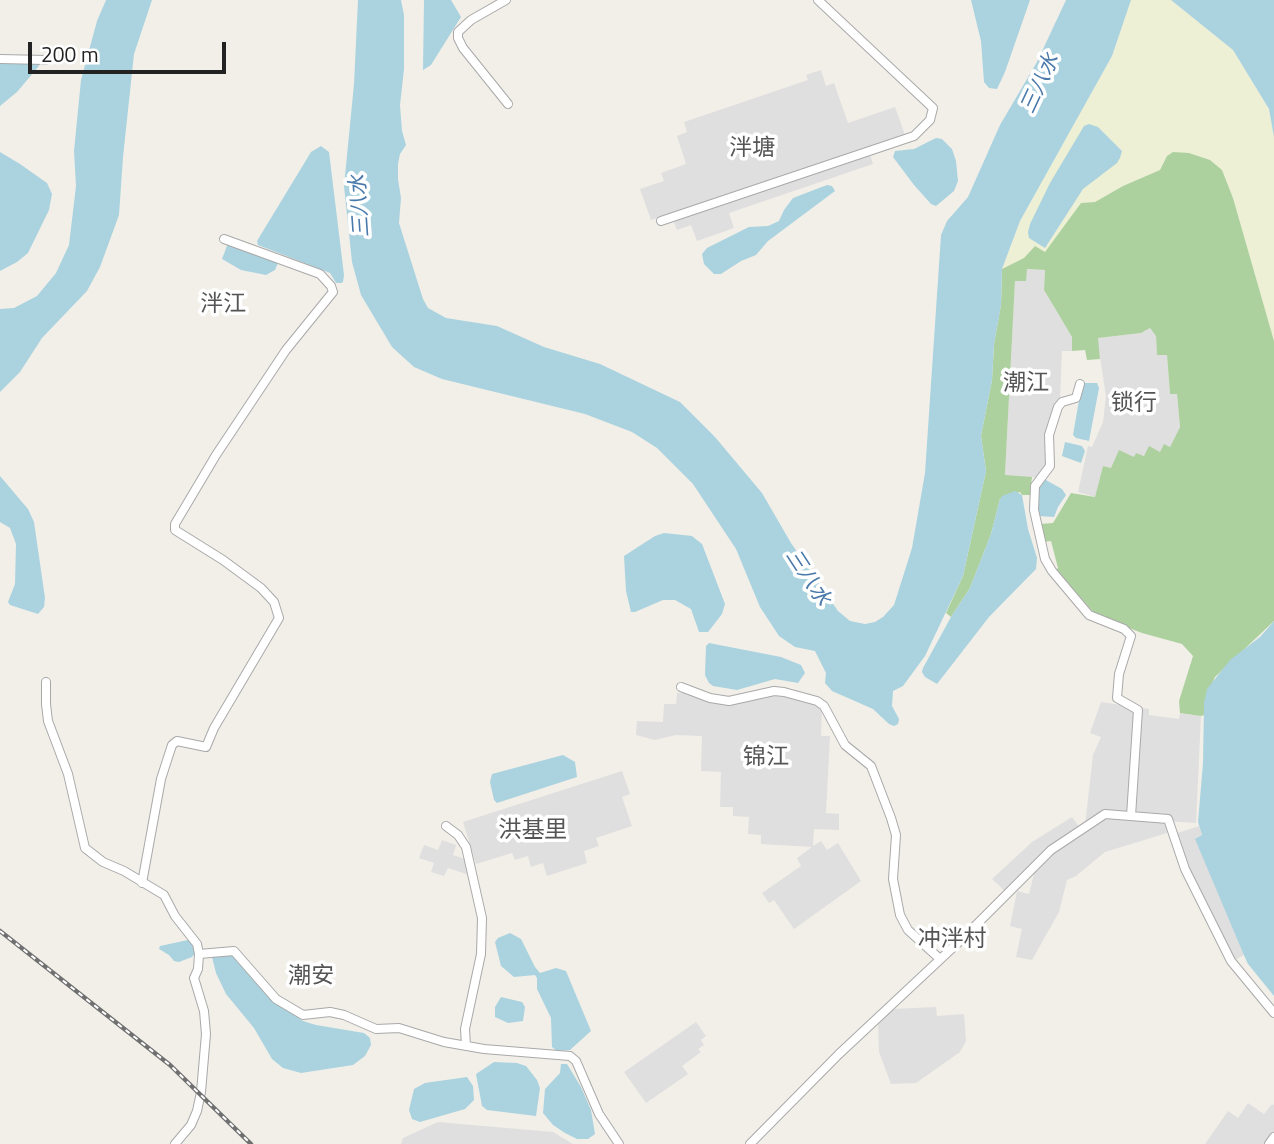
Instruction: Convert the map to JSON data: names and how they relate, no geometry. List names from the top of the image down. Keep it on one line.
{"districts":["泮塘","泮江","潮江","锁行","锦江","洪基里","冲泮村","潮安"],"water":["三八水"],"scale_bar":"200 m"}
